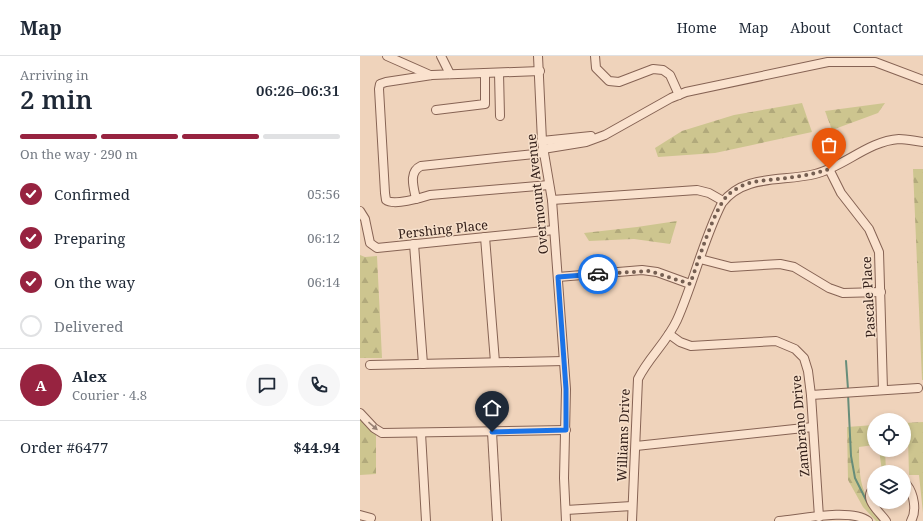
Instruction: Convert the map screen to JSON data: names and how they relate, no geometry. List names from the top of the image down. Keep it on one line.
{"streets":{"street":["Overmount Avenue","Pershing Place","Pascale Place","Zambrano Drive","Williams Drive"]},"crossings":[["Overmount Avenue","Pershing Place"],["Pascale Place","Williams Drive"],["Zambrano Drive","Williams Drive"]],"page":{"header":"Map","nav":["Home","Map","About","Contact"],"heading":["2 min","Arriving in","06:26–06:31"],"panel":["Alex","Courier · 4.8","Order #6477","$44.94"],"bar":"On the way · 290 m","list":[["Confirmed","05:56"],["Preparing","06:12"],["On the way","06:14"],"Delivered"],"round":"A"}}
